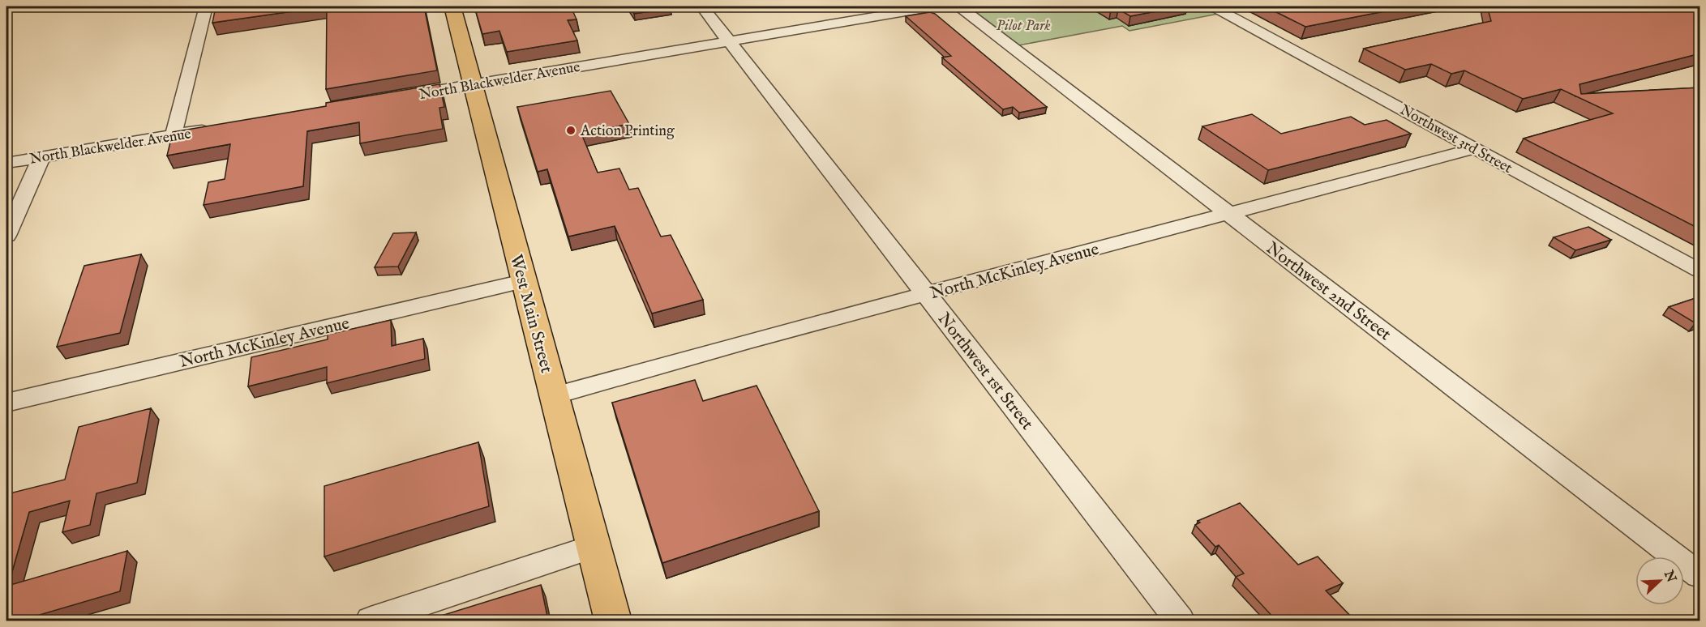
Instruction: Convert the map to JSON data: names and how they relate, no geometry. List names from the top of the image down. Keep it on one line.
{"streets":{"main road":["West Main Street"],"street":["North Blackwelder Avenue","Northwest 3rd Street","North McKinley Avenue","Northwest 2nd Street","Northwest 1st Street"]},"crossings":[["North Blackwelder Avenue","West Main Street"],["North Blackwelder Avenue","Northwest 1st Street"],["Northwest 3rd Street","North McKinley Avenue"],["North McKinley Avenue","Northwest 2nd Street"],["North McKinley Avenue","West Main Street"],["North McKinley Avenue","Northwest 1st Street"]],"parks":["Pilot Park"],"places":["Action Printing"],"north":"top right"}
